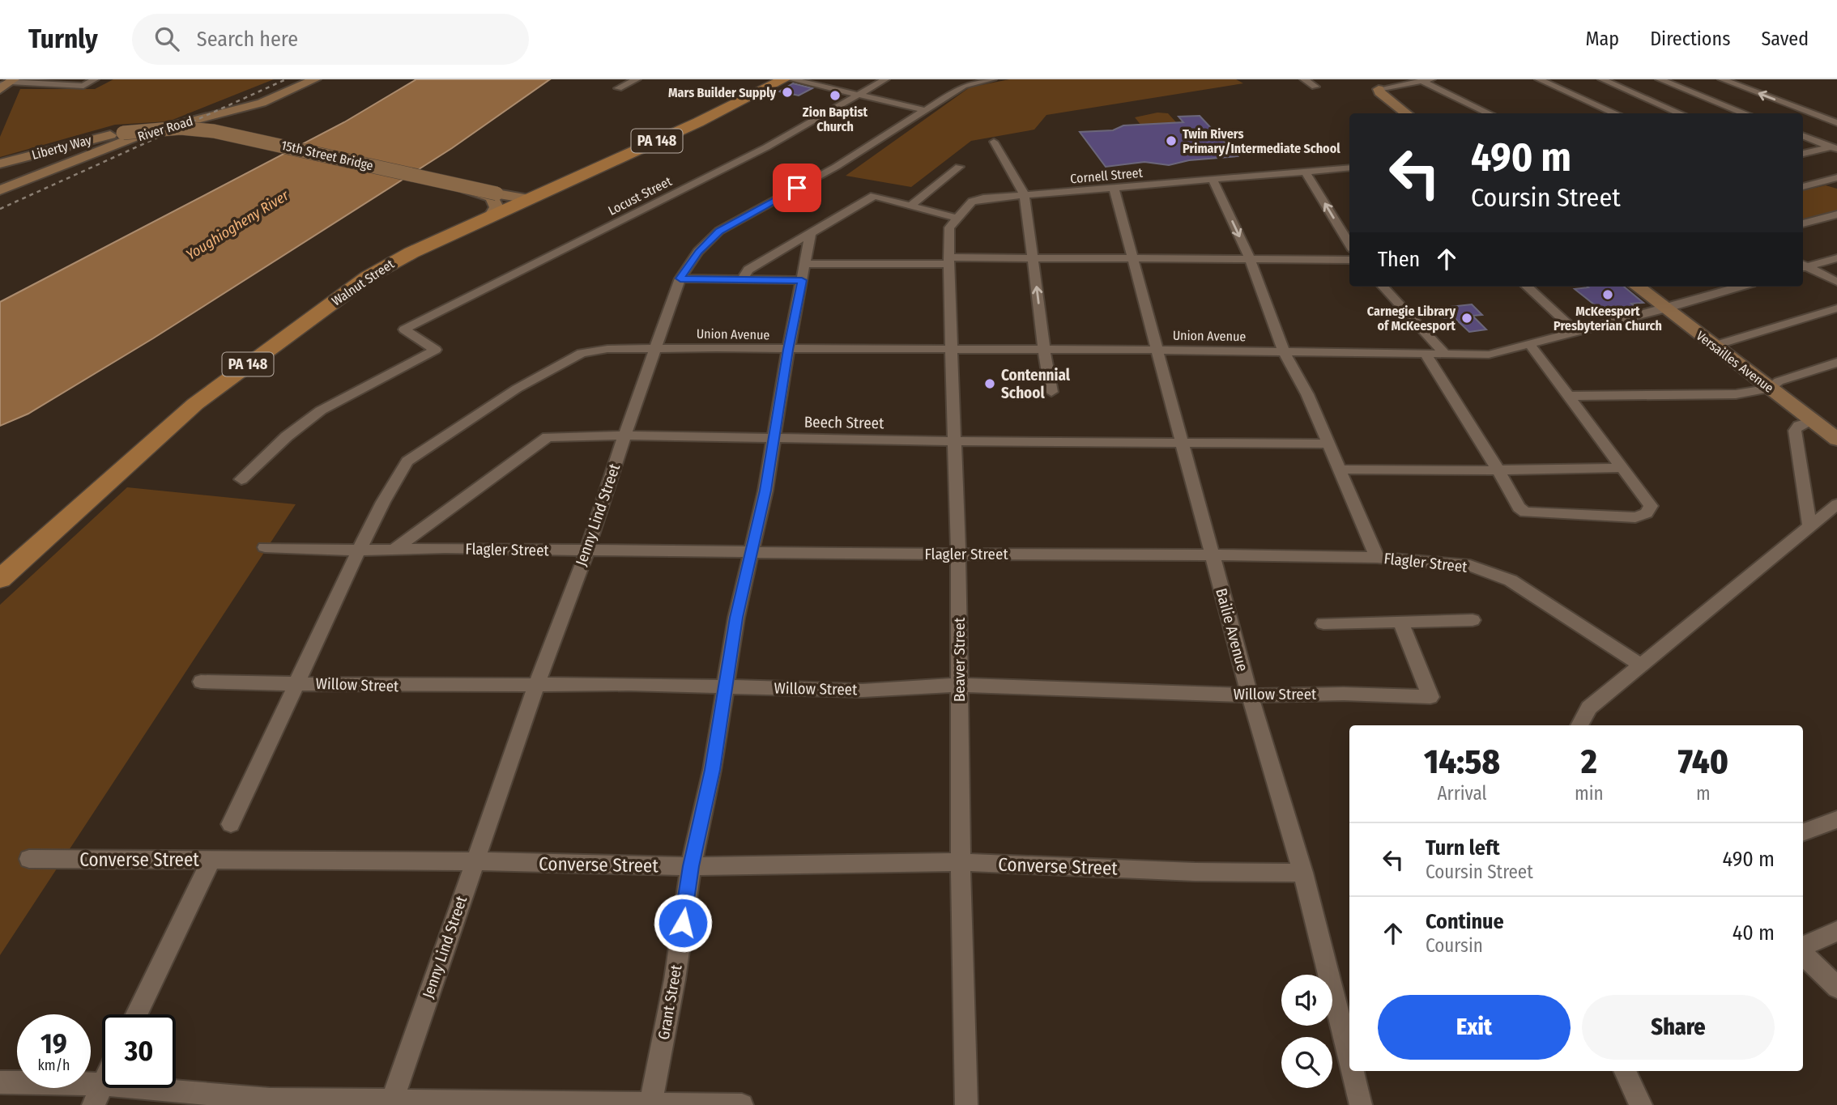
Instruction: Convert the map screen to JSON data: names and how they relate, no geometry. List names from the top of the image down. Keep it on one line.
{"streets":{"main road":["PA 148","Walnut Street"],"street":["River Road","Liberty Way","15th Street Bridge","Cornell Street","Locust Street","Union Avenue","Versailles Avenue","Beech Street","Jenny Lind Street","Flagler Street","Bailie Avenue","Beaver Street","Willow Street","Converse Street","Grant Street"]},"crossings":[["Liberty Way","15th Street Bridge"],["15th Street Bridge","Walnut Street"],["Cornell Street","Bailie Avenue"],["Cornell Street","Beaver Street"],["Union Avenue","Versailles Avenue"],["Union Avenue","Jenny Lind Street"],["Union Avenue","Flagler Street"],["Union Avenue","Bailie Avenue"],["Union Avenue","Beaver Street"],["Union Avenue","Willow Street"],["Union Avenue","Grant Street"],["Beech Street","Jenny Lind Street"],["Beech Street","Flagler Street"],["Beech Street","Bailie Avenue"],["Beech Street","Beaver Street"],["Beech Street","Grant Street"],["Jenny Lind Street","Flagler Street"],["Jenny Lind Street","Willow Street"],["Jenny Lind Street","Converse Street"],["Flagler Street","Bailie Avenue"],["Flagler Street","Beaver Street"],["Flagler Street","Grant Street"],["Bailie Avenue","Willow Street"],["Bailie Avenue","Converse Street"],["Beaver Street","Willow Street"],["Beaver Street","Converse Street"],["Willow Street","Grant Street"],["Converse Street","Grant Street"]],"water":["Youghiogheny River"],"places":["Mars Builder Supply","Zion Baptist Church","Twin Rivers Primary/Intermediate School","McKeesport Presbyterian Church","Carnegie Library of McKeesport","Contennial School"],"page":{"header":"Turnly","search":"Search here","nav":["Map","Directions","Saved"],"turn":["490 m","Coursin Street"],"then":"Then","eta":["14:58","Arrival","2","min","740","m"],"list":[{"name":"Turn left","note":"Coursin Street","value":"490 m"},{"name":"Continue","note":"Coursin","value":"40 m"}],"buttons":["Exit","Share"],"speed":"19 km/h","limit":"30"}}
